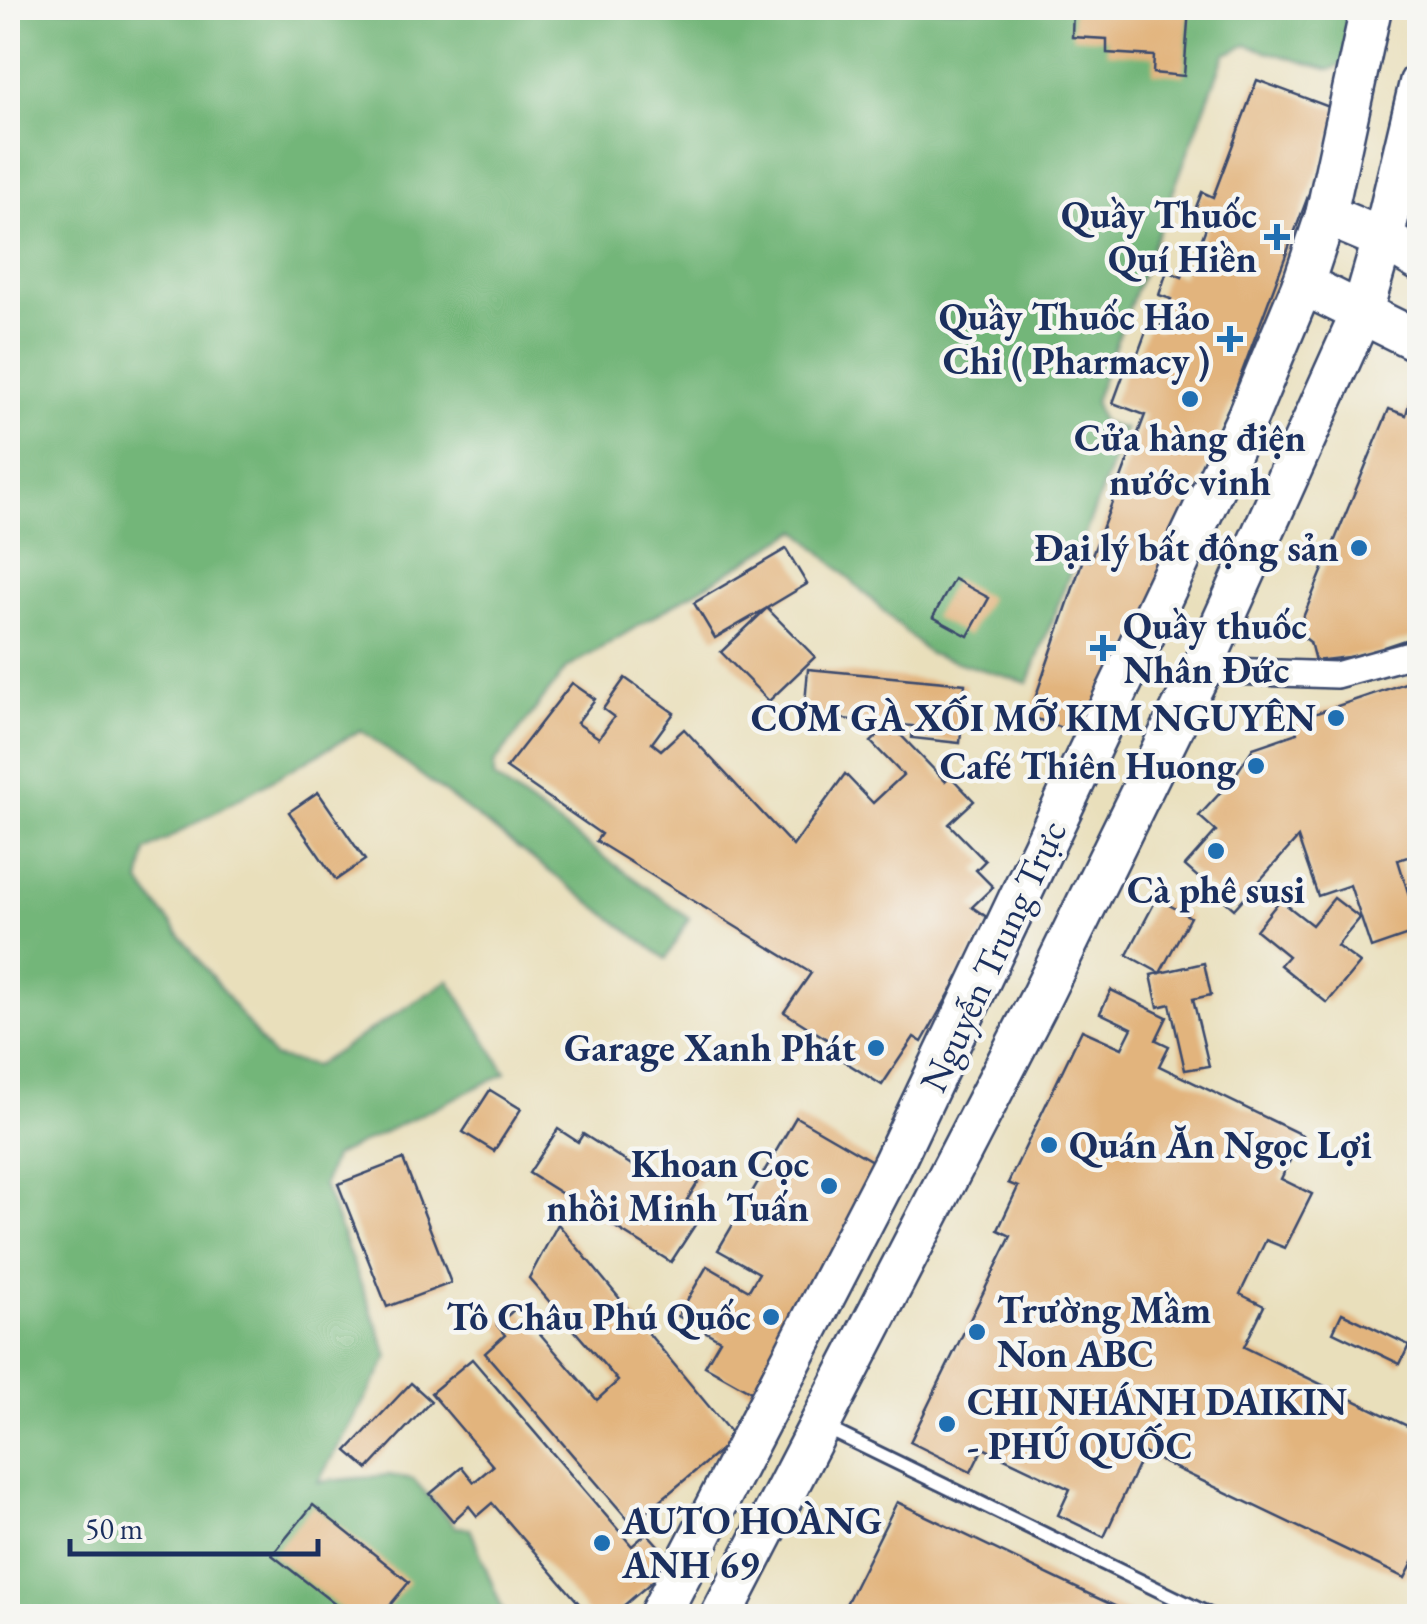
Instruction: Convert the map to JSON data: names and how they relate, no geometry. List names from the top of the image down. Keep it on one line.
{"streets":{"main road":["Nguyễn Trung Trực"]},"places":{"health":["Quầy Thuốc Quí Hiền","Quầy Thuốc Hảo Chi ( Pharmacy )","Quầy thuốc Nhân Đức"],"other":["Cửa hàng điện nước vinh","Đại lý bất động sản","CƠM GÀ XỐI MỠ KIM NGUYÊN","Café Thiên Huong","Cà phê susi","Garage Xanh Phát","Quán Ăn Ngọc Lợi","Khoan Cọc nhồi Minh Tuấn","Tô Châu Phú Quốc","Trường Mầm Non ABC","CHI NHÁNH DAIKIN - PHÚ QUỐC","AUTO HOÀNG ANH 69"]},"scale_bar":"50 m"}
